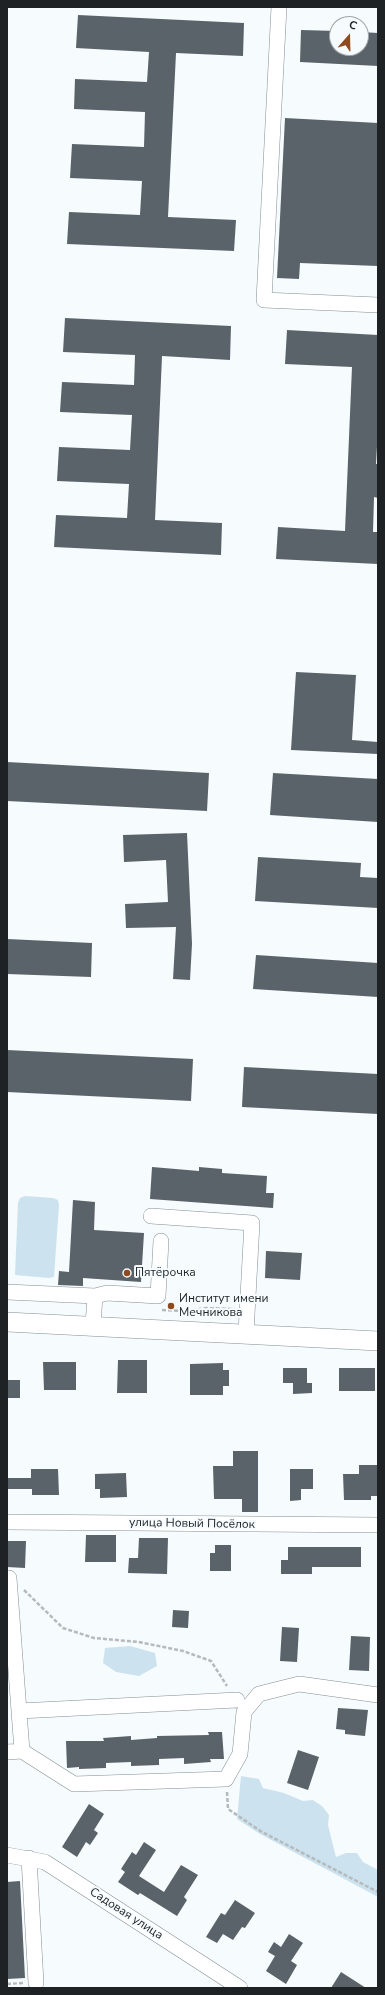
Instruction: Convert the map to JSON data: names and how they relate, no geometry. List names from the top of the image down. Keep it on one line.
{"streets":{"street":["улица Новый Посёлок","Садовая улица"]},"places":["Пятёрочка","Институт имени Мечникова"],"north":"top"}
